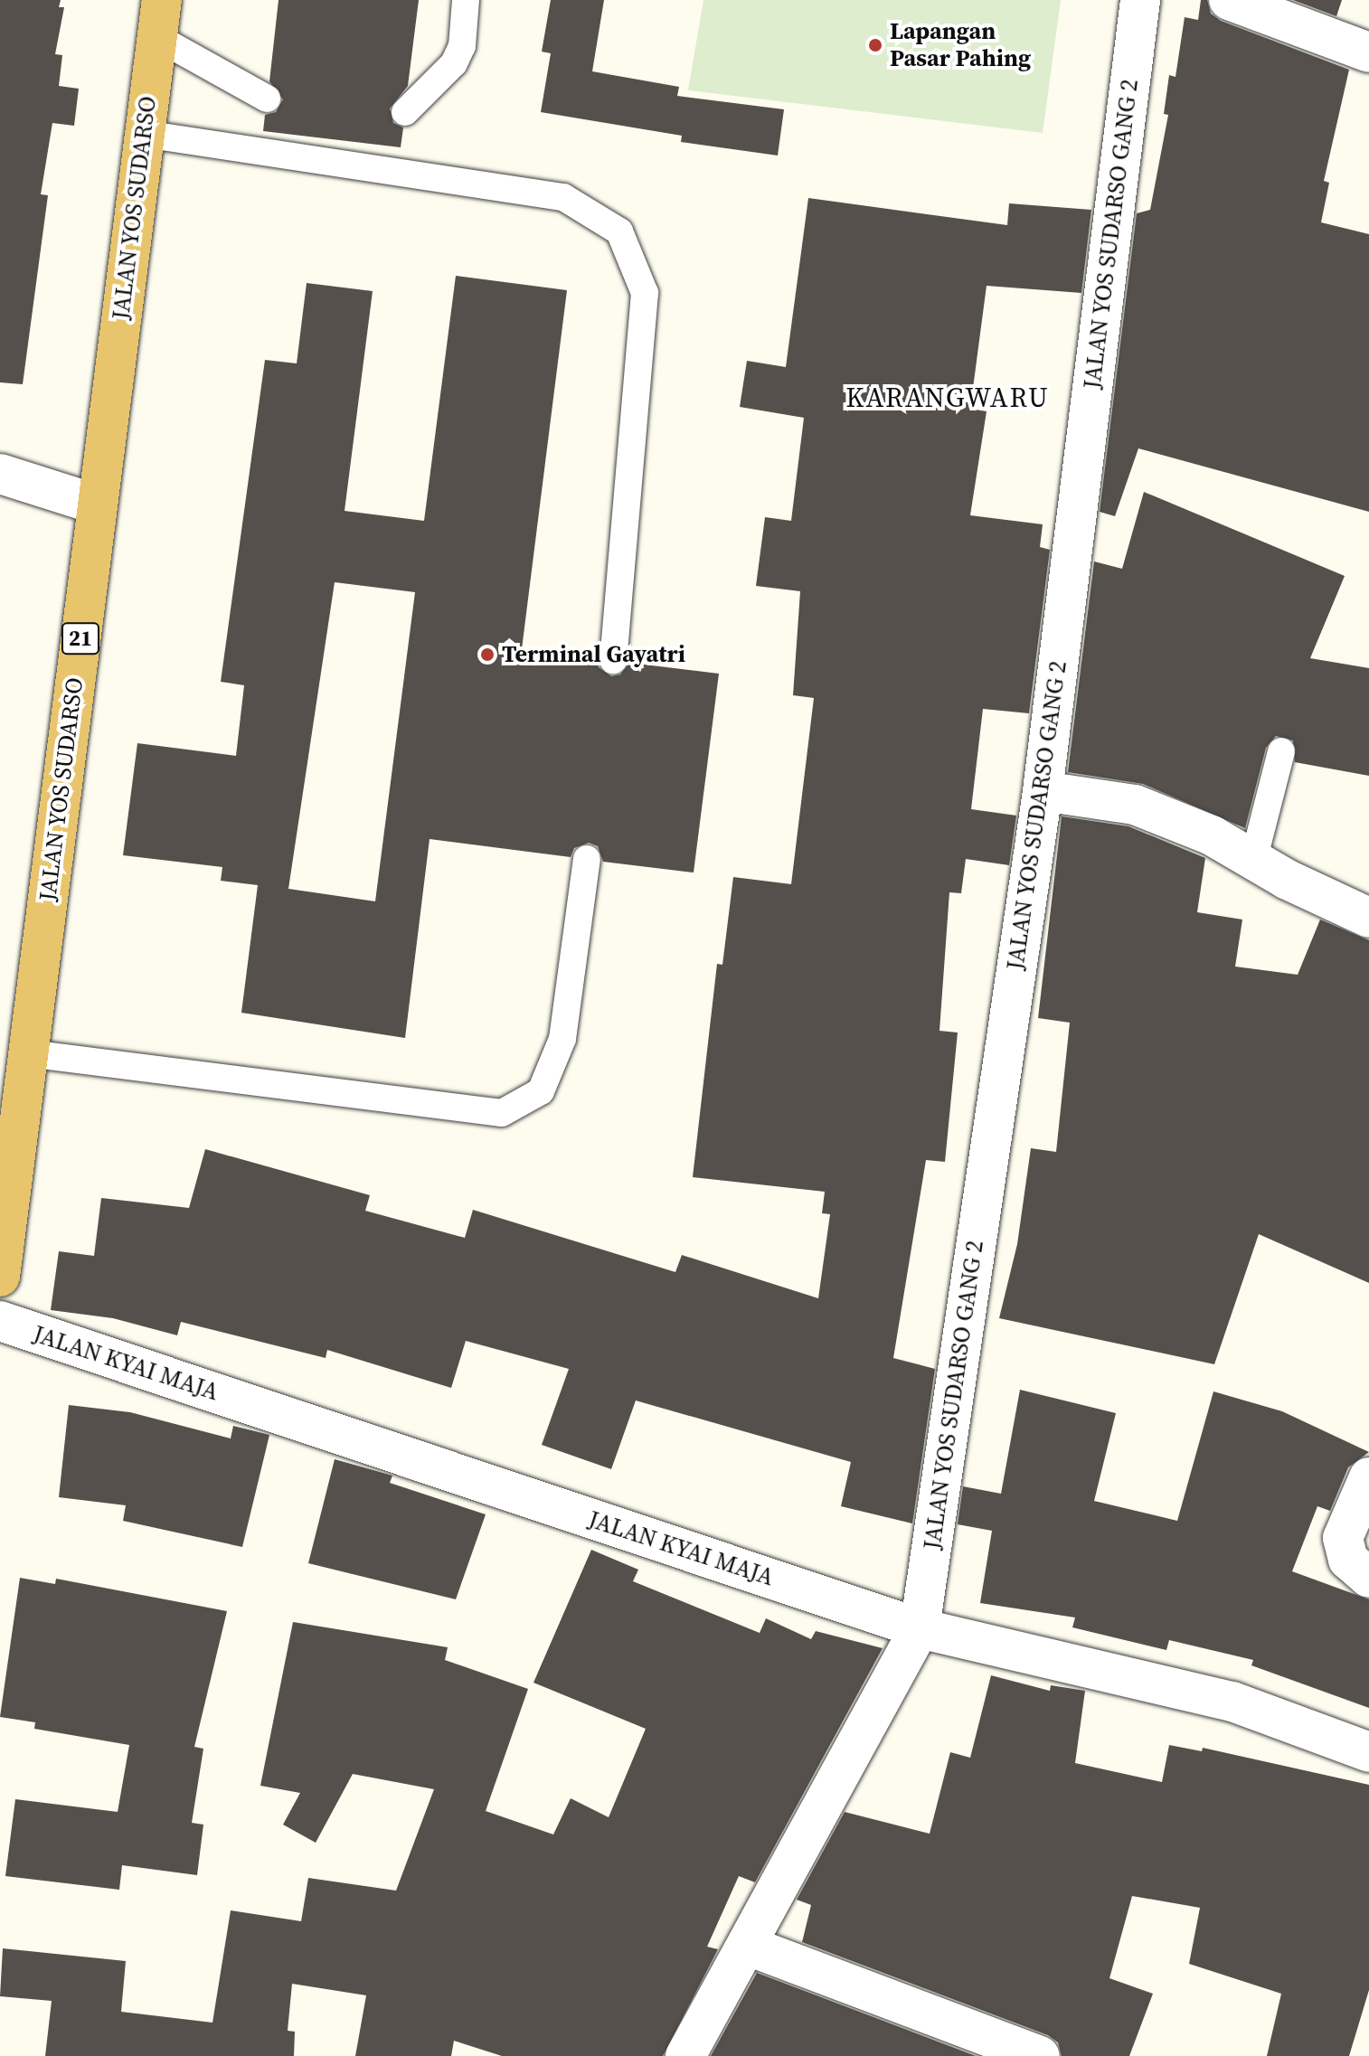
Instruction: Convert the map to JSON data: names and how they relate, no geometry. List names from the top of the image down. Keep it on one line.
{"streets":{"highway":["JALAN YOS SUDARSO","21"],"street":["JALAN YOS SUDARSO GANG 2","JALAN KYAI MAJA"]},"crossings":[["JALAN YOS SUDARSO GANG 2","JALAN KYAI MAJA"]],"districts":["KARANGWARU"],"places":["Lapangan Pasar Pahing","Terminal Gayatri"]}
